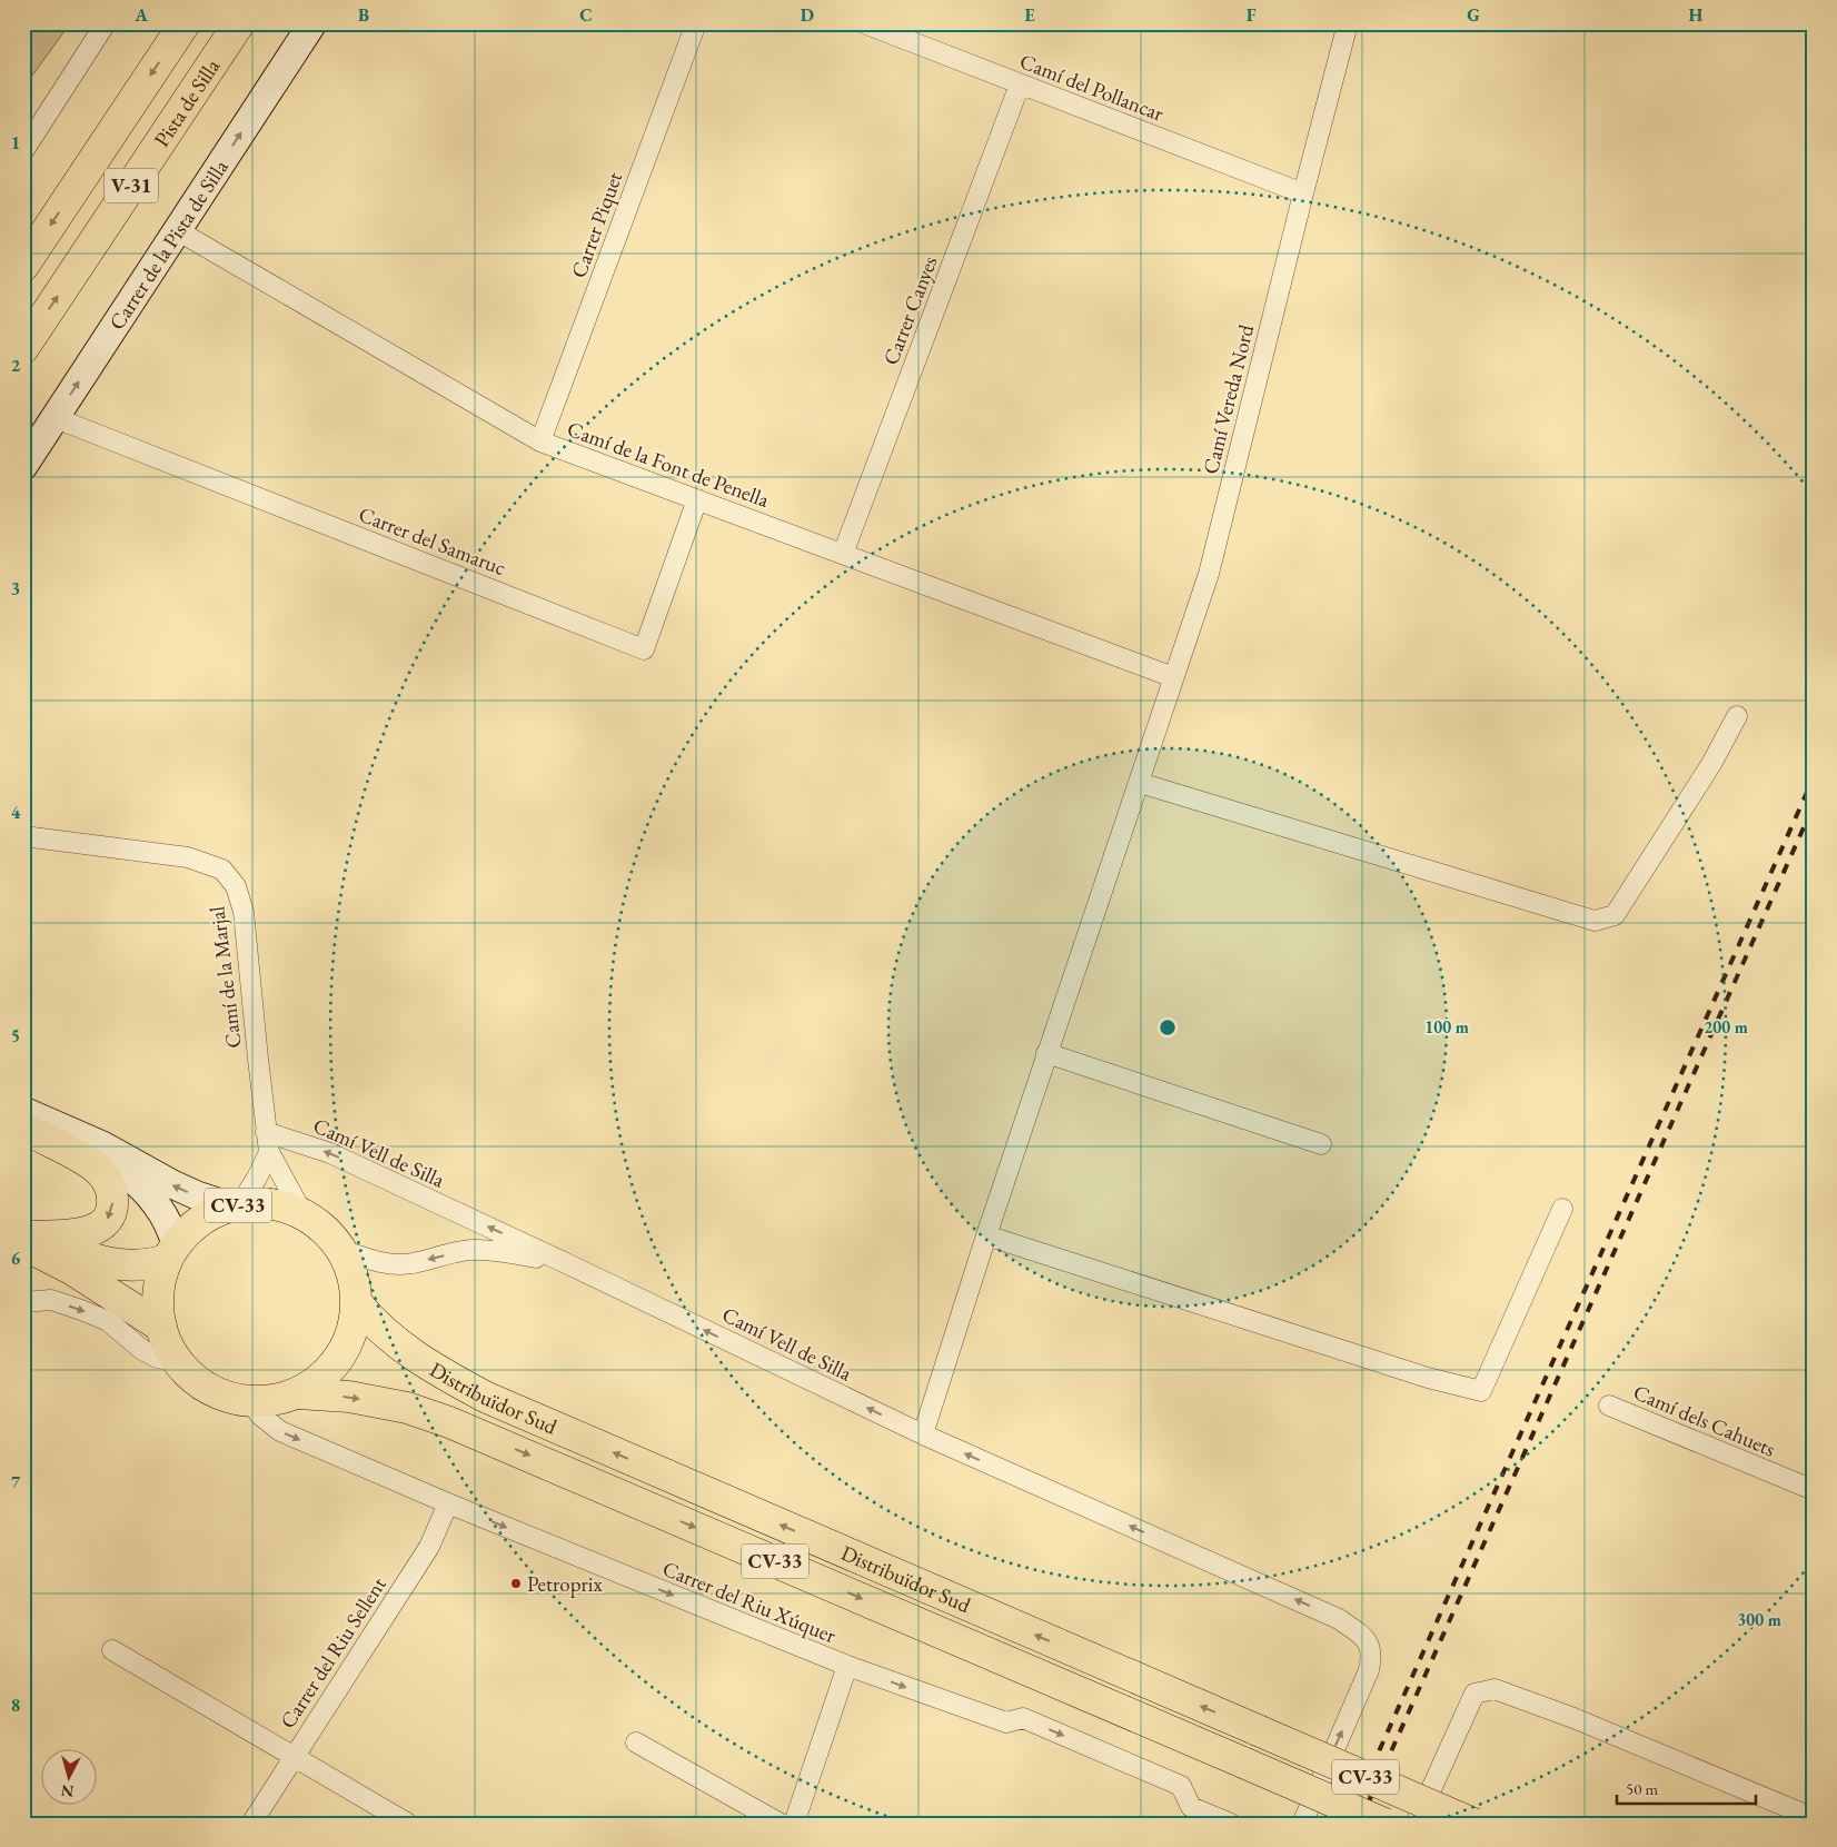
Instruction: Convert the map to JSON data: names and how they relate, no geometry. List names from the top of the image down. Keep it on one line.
{"streets":{"highway":["Pista de Silla","V-31","CV-33","Distribuïdor Sud"],"street":["Camí del Pollancar","Carrer Piquet","Carrer de la Pista de Silla","Carrer Canyes","Camí Vereda Nord","Camí de la Font de Penella","Carrer del Samaruc","Camí de la Marjal","Camí Vell de Silla","Camí dels Cahuets","Carrer del Riu Xúquer","Carrer del Riu Sellent"]},"crossings":[["Camí del Pollancar","Carrer Canyes"],["Camí del Pollancar","Camí Vereda Nord"],["Carrer Piquet","Camí de la Font de Penella"],["Carrer de la Pista de Silla","Camí de la Font de Penella"],["Carrer de la Pista de Silla","Carrer del Samaruc"],["Carrer Canyes","Camí de la Font de Penella"],["Camí Vereda Nord","Camí de la Font de Penella"],["Camí de la Font de Penella","Carrer del Samaruc"],["Camí de la Marjal","Camí Vell de Silla"],["Camí de la Marjal","CV-33"],["Camí de la Marjal","Distribuïdor Sud"],["Camí de la Marjal","Carrer del Riu Xúquer"],["CV-33","Distribuïdor Sud"],["CV-33","Carrer del Riu Xúquer"],["Distribuïdor Sud","Carrer del Riu Xúquer"],["Carrer del Riu Xúquer","Carrer del Riu Sellent"]],"one_way":["Camí Vell de Silla","Carrer del Riu Xúquer"],"places":["Petroprix"],"scale_bar":"50 m","north":"bottom","grid":{"columns":["A","B","C","D","E","F","G","H"],"rows":["1","2","3","4","5","6","7","8"]},"rings":["100 m","200 m","300 m"]}
